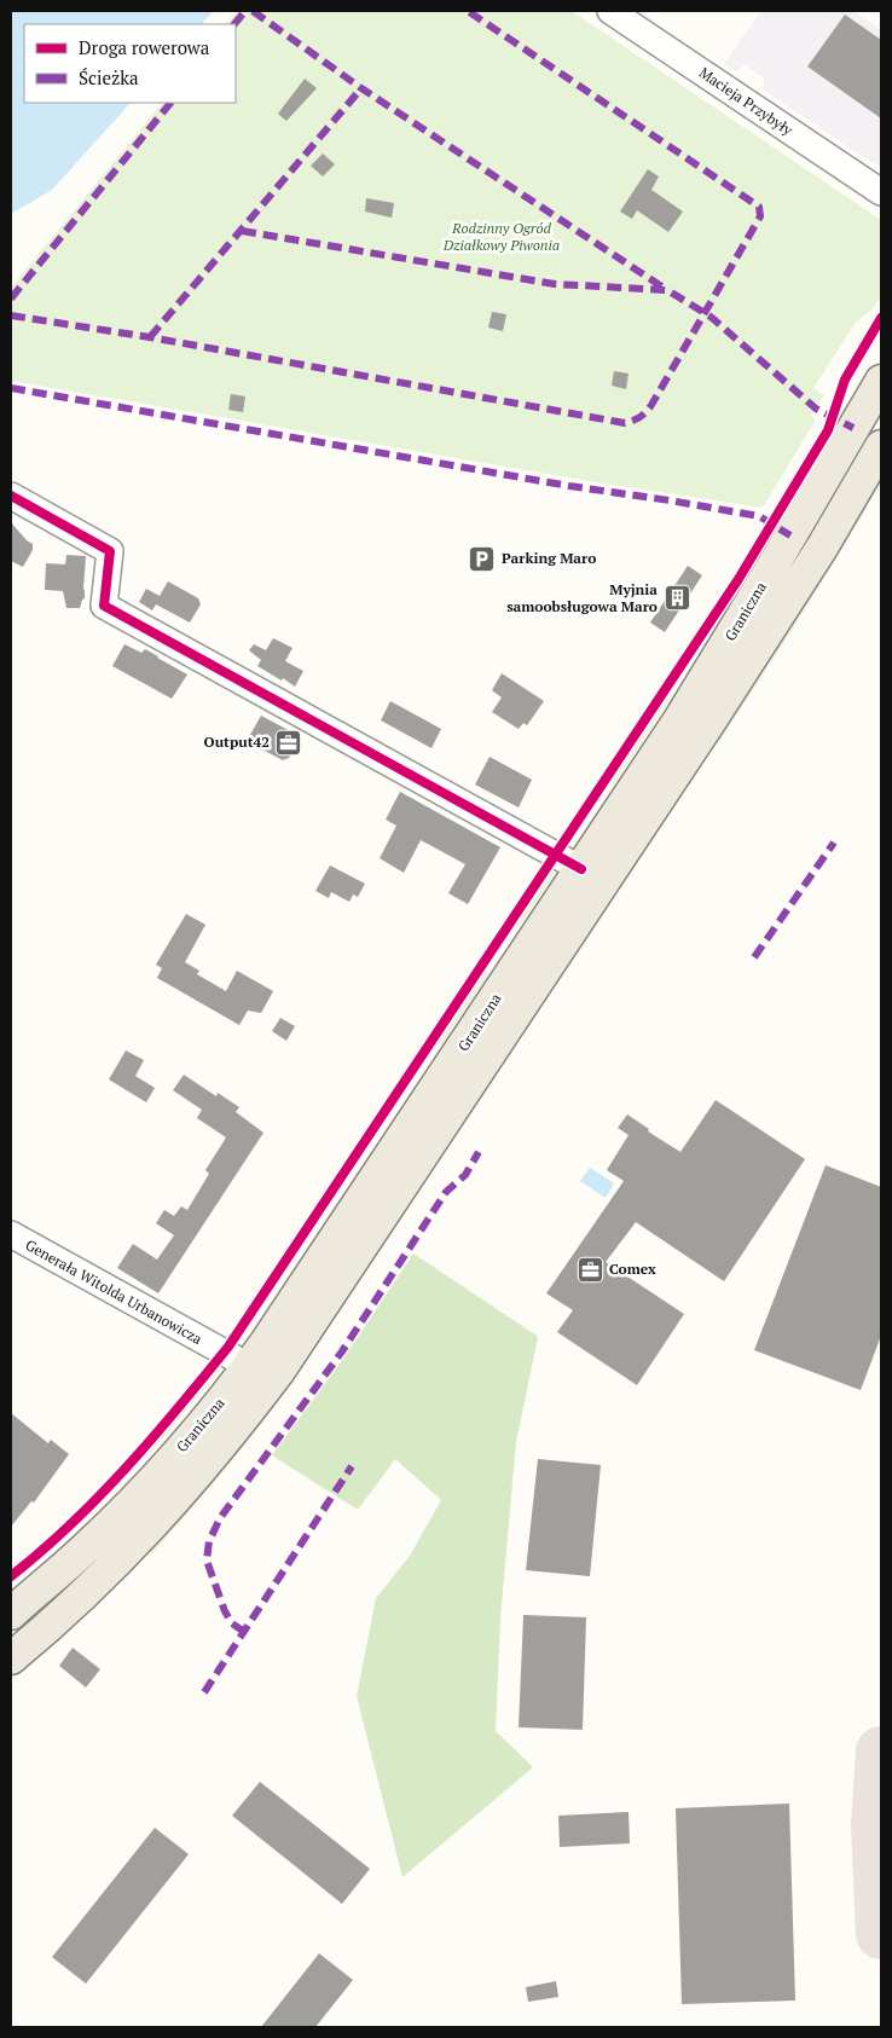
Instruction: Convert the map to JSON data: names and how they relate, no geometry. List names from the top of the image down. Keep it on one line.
{"streets":{"main road":["Graniczna"],"street":["Macieja Przybyły","Generała Witolda Urbanowicza"]},"crossings":[["Graniczna","Generała Witolda Urbanowicza"]],"parks":["Rodzinny Ogród Działkowy Piwonia"],"places":{"parking":["Parking Maro"],"building":["Myjnia samoobsługowa Maro"],"office":["Output42","Comex"]},"legend":["Droga rowerowa","Ścieżka"]}
